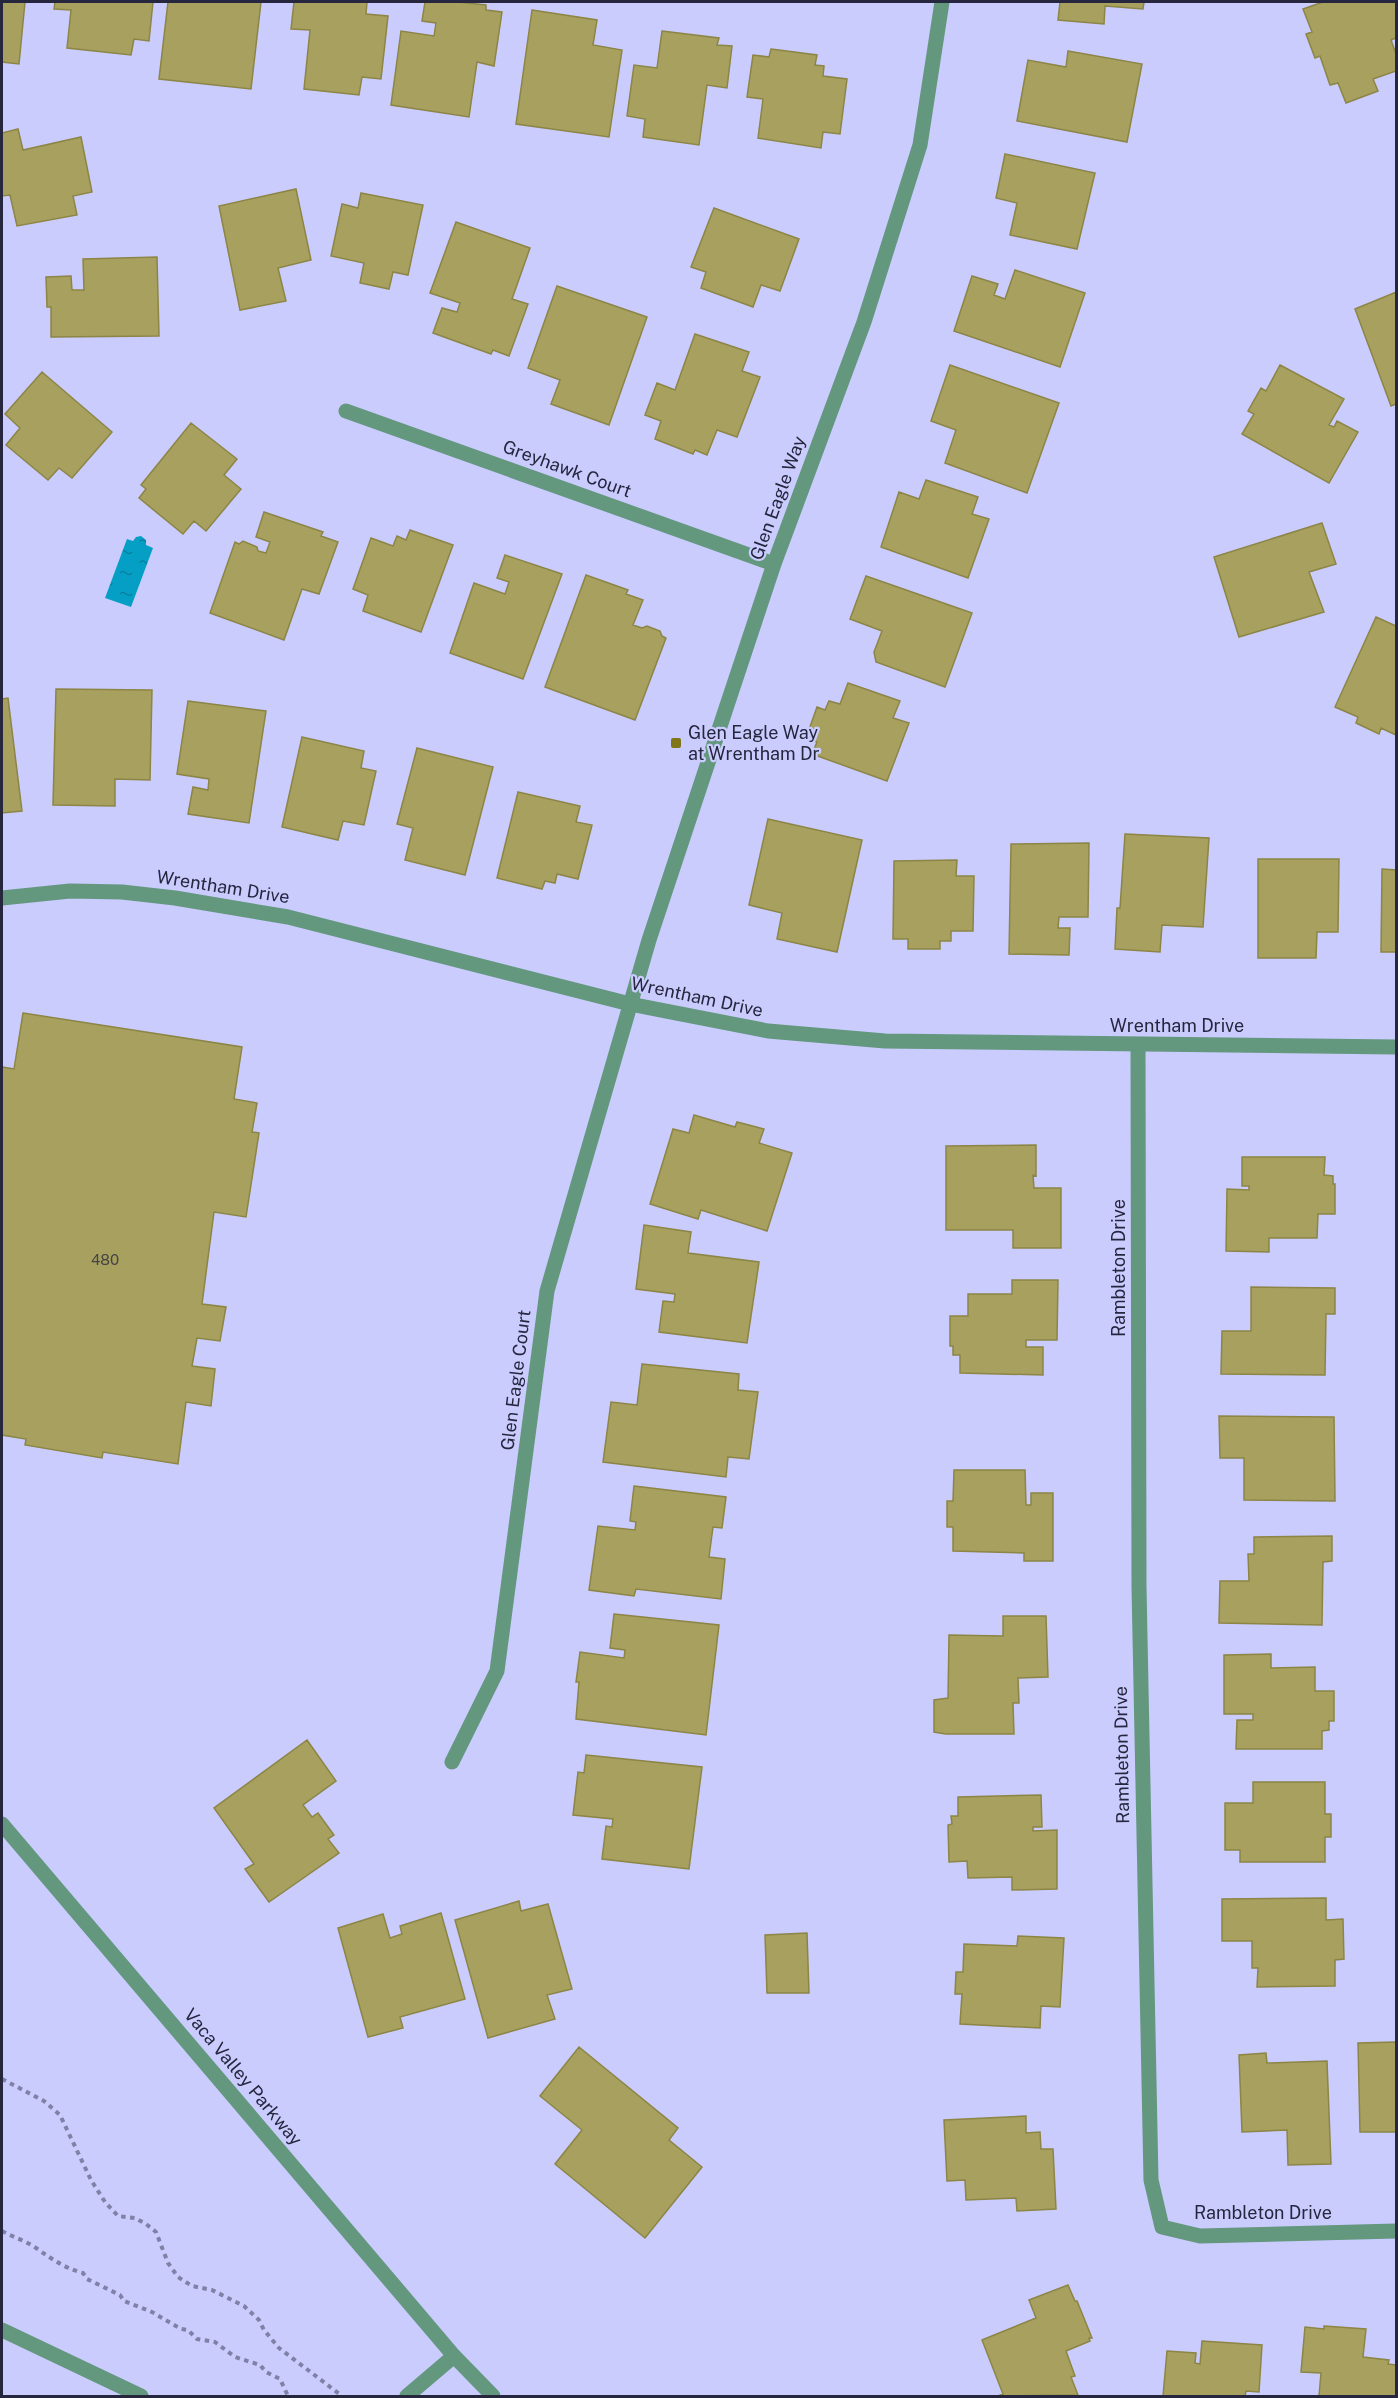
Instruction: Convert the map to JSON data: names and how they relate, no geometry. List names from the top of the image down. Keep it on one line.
{"streets":{"street":["Greyhawk Court","Glen Eagle Way","Wrentham Drive","Rambleton Drive","Glen Eagle Court","Vaca Valley Parkway"]},"crossings":[["Greyhawk Court","Glen Eagle Way"],["Glen Eagle Way","Wrentham Drive"],["Glen Eagle Way","Glen Eagle Court"],["Wrentham Drive","Rambleton Drive"],["Wrentham Drive","Glen Eagle Court"]],"places":{"transit":["Glen Eagle Way at Wrentham Dr"]},"house_numbers":["480"]}
